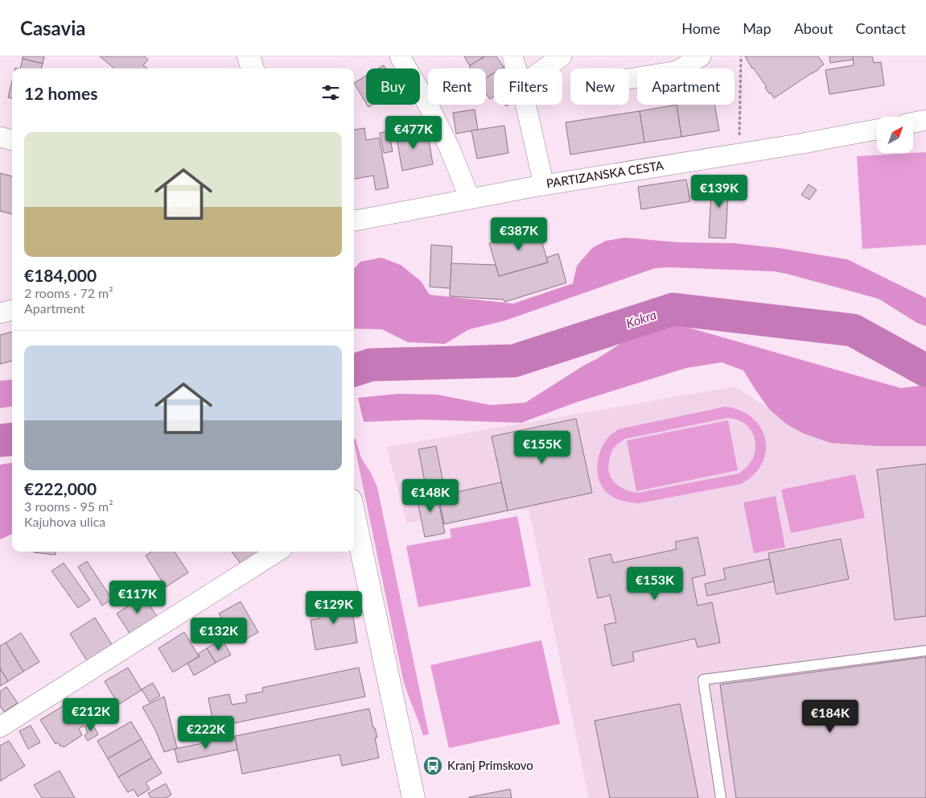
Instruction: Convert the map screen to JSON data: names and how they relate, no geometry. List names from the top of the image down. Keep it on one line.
{"streets":{"street":["PARTIZANSKA CESTA"]},"water":["Kokra"],"places":{"bus stop":["Kranj Primskovo"]},"north":"top right","page":{"header":"Casavia","nav":["Home","Map","About","Contact"],"chip":["Buy","Rent","Filters","New","Apartment"],"heading":"12 homes","price":["€477K","€139K","€387K","€155K","€148K","€153K","€117K","€129K","€132K","€212K","€184K","€222K"],"list":[{"name":"€184,000","note":"2 rooms · 72 m² · Apartment"},{"name":"€222,000","note":"3 rooms · 95 m² · Kajuhova ulica"}]}}
